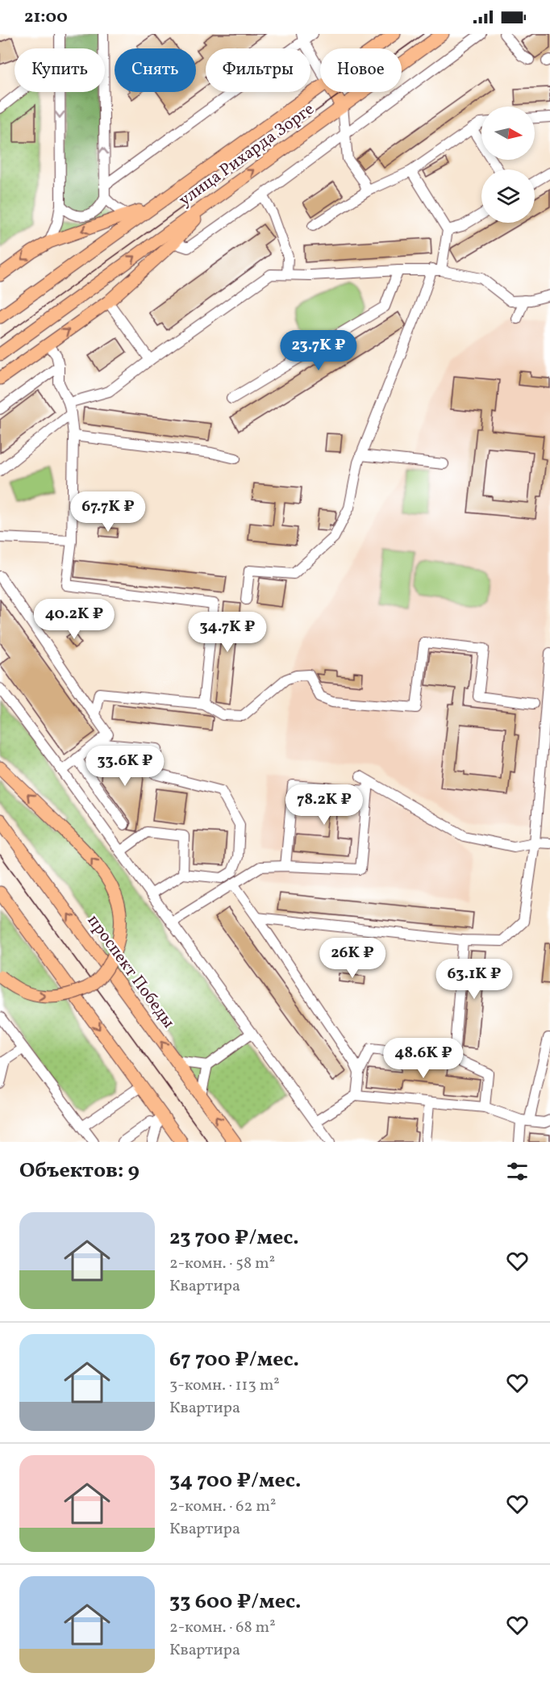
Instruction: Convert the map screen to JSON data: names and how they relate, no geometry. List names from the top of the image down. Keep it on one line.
{"streets":{"main road":["улица Рихарда Зорге","проспект Победы"]},"north":"right","page":{"status":"21:00","chip":["Купить","Снять","Фильтры","Новое"],"price":["23.7K ₽","67.7K ₽","40.2K ₽","34.7K ₽","33.6K ₽","78.2K ₽","26K ₽","63.1K ₽","48.6K ₽"],"heading":"Объектов: 9","list":[{"name":"23 700 ₽/мес.","note":"2-комн. · 58 m² · Квартира"},{"name":"67 700 ₽/мес.","note":"3-комн. · 113 m² · Квартира"},{"name":"34 700 ₽/мес.","note":"2-комн. · 62 m² · Квартира"},{"name":"33 600 ₽/мес.","note":"2-комн. · 68 m² · Квартира"}]}}
